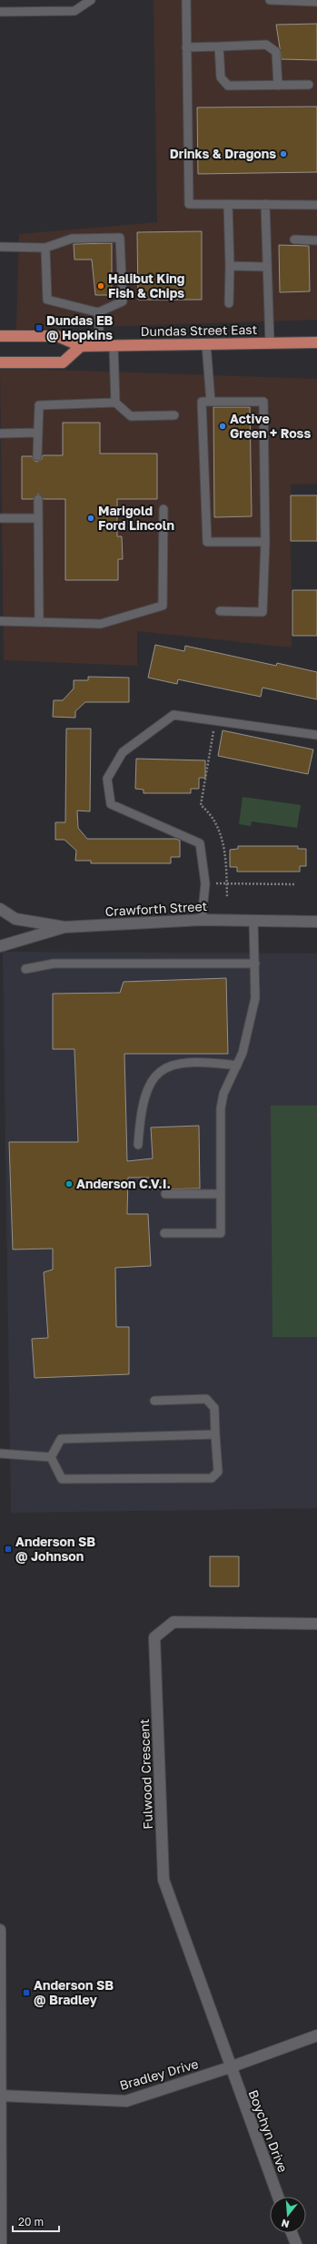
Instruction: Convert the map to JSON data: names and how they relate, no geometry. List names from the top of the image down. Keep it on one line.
{"streets":{"main road":["Dundas Street East"],"street":["Crawforth Street","Fulwood Crescent","Bradley Drive","Boychyn Drive"]},"crossings":[["Fulwood Crescent","Bradley Drive"],["Fulwood Crescent","Boychyn Drive"],["Bradley Drive","Boychyn Drive"]],"places":{"other":["Drinks & Dragons","Halibut King Fish & Chips","Active Green + Ross","Marigold Ford Lincoln","Anderson C.V.I."],"transit":["Dundas EB @ Hopkins","Anderson SB @ Johnson","Anderson SB @ Bradley"]},"scale_bar":"20 m","north":"bottom"}
